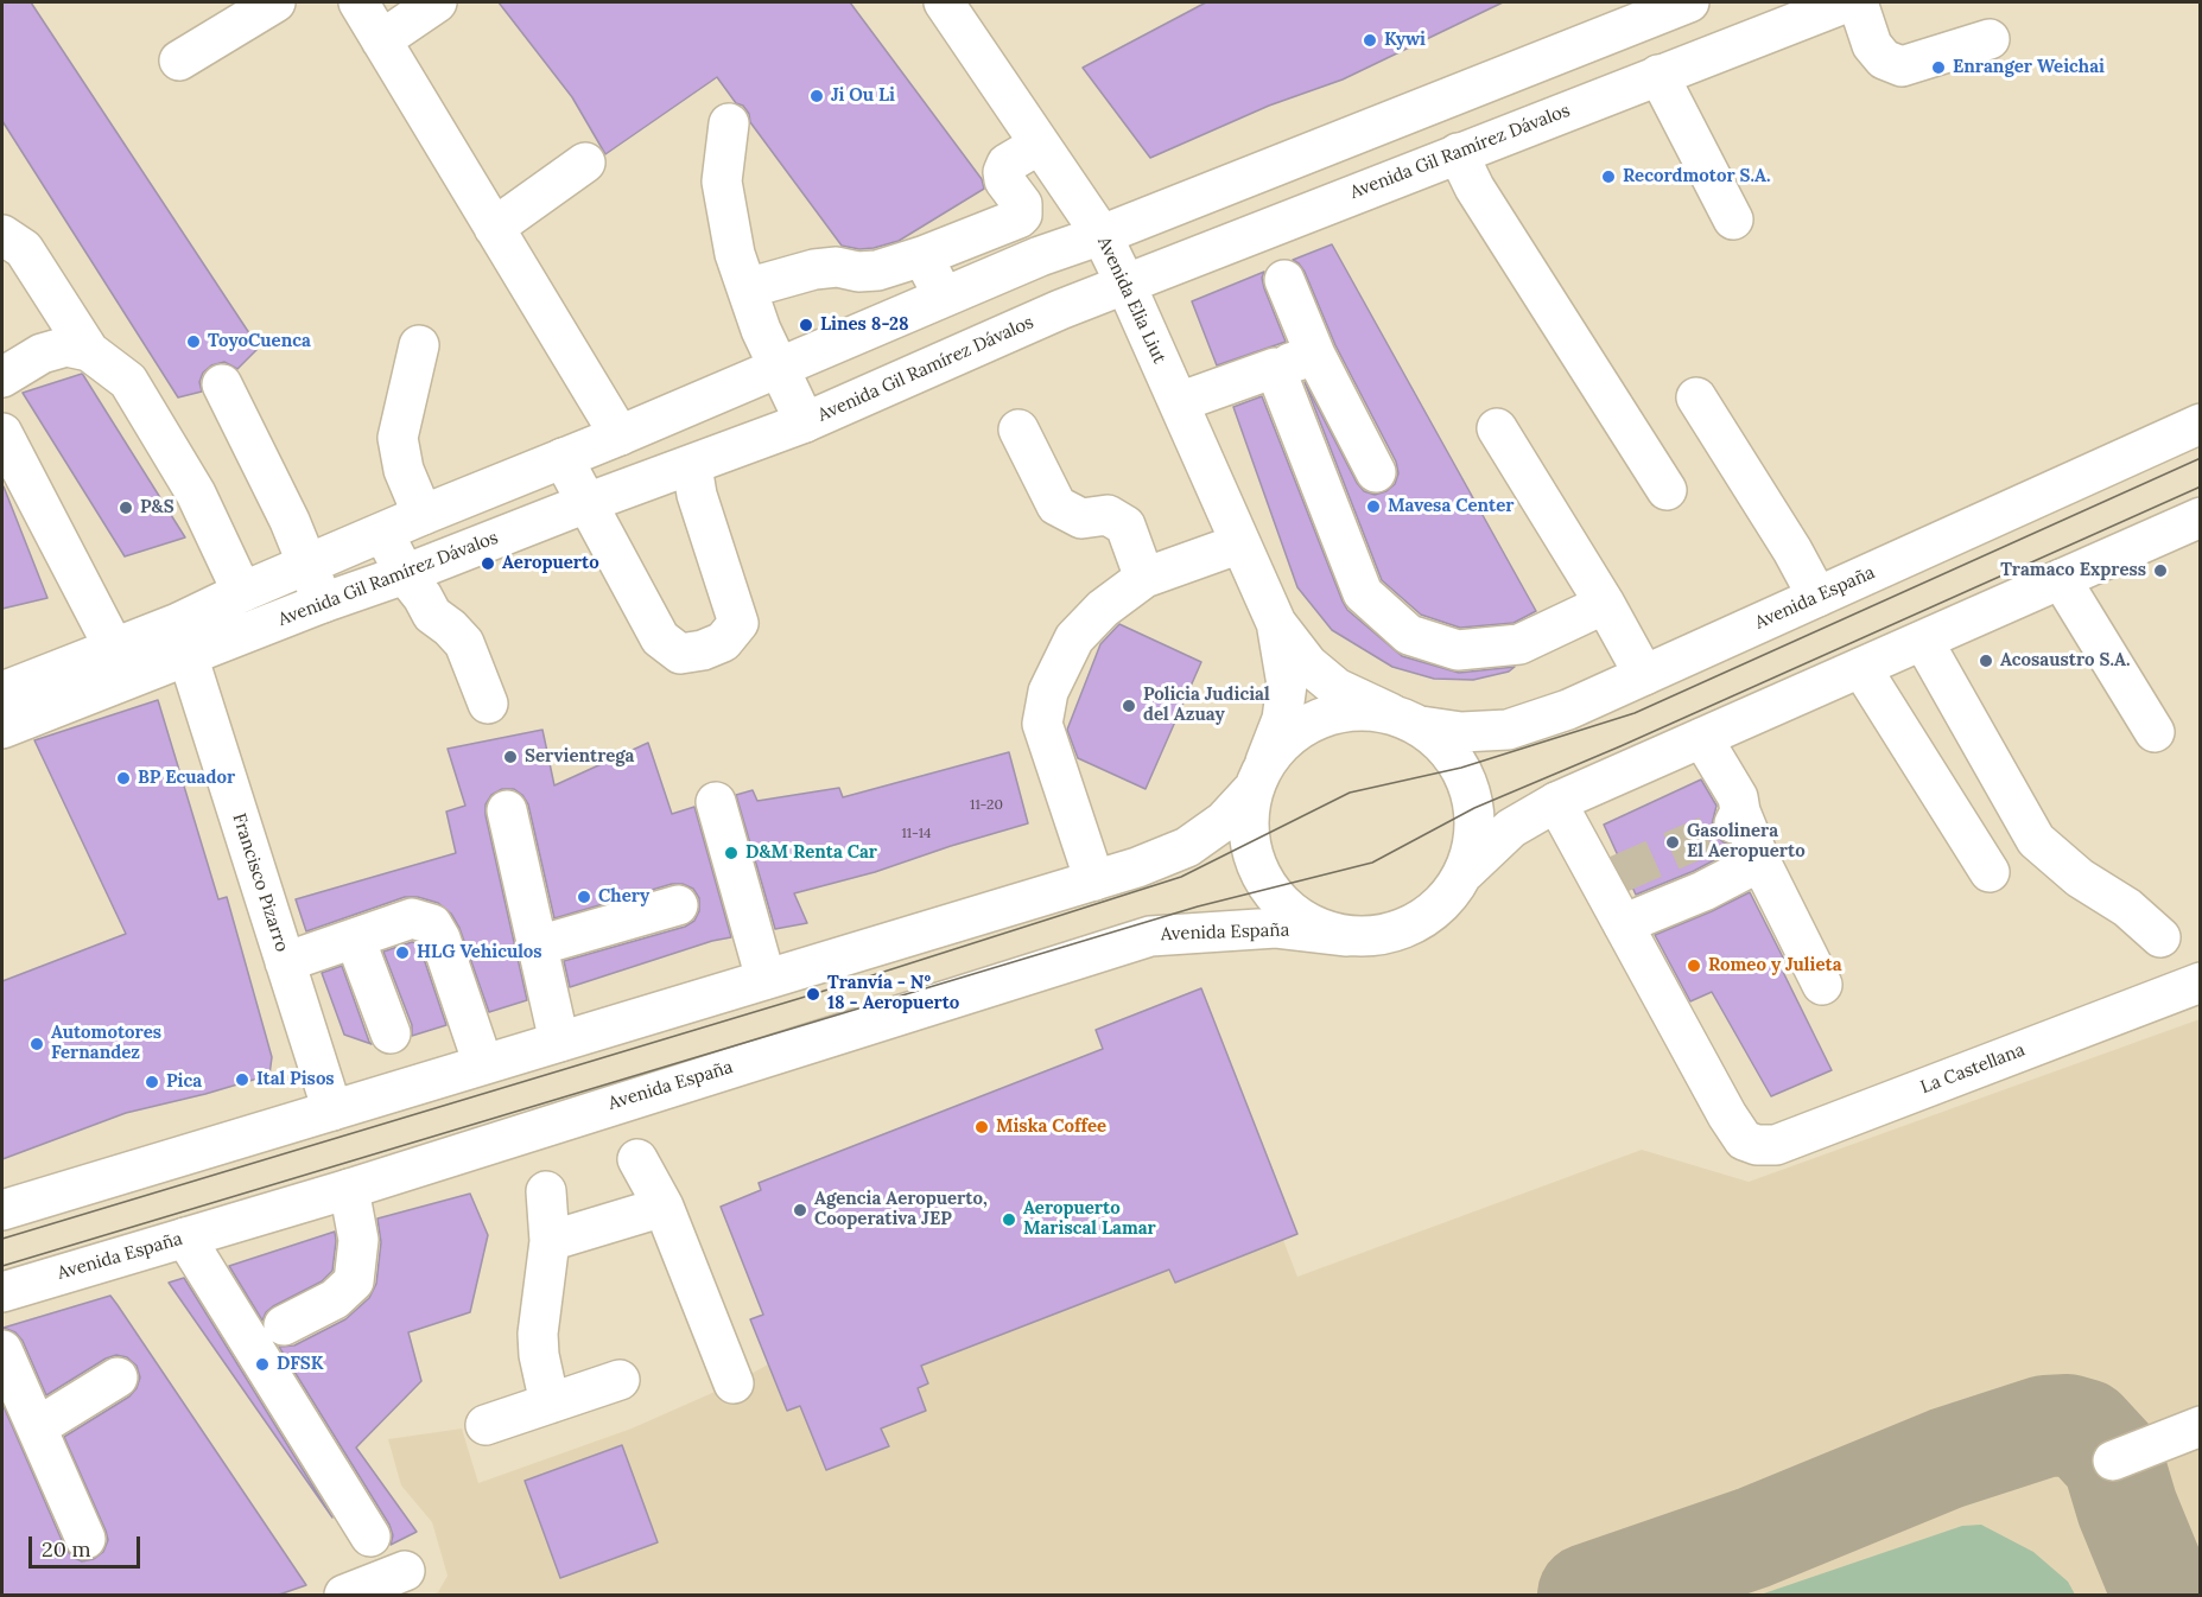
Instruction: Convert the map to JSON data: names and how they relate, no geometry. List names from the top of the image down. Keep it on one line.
{"streets":{"main road":["Avenida Gil Ramírez Dávalos","Avenida Elia Liut","Avenida España","Francisco Pizarro","La Castellana"]},"crossings":[["Avenida Gil Ramírez Dávalos","Avenida Elia Liut"],["Avenida Gil Ramírez Dávalos","Francisco Pizarro"],["Avenida Elia Liut","Avenida España"]],"places":["Kywi","Enranger Weichai","Ji Ou Li","Recordmotor S.A.","Lines 8-28","ToyoCuenca","Mavesa Center","P&S","Aeropuerto","Tramaco Express","Acosaustro S.A.","Policia Judicial del Azuay","Servientrega","BP Ecuador","Gasolinera El Aeropuerto","D&M Renta Car","Chery","HLG Vehiculos","Romeo y Julieta","Tranvía - Nº 18 - Aeropuerto","Automotores Fernandez","Ital Pisos","Pica","Miska Coffee","Agencia Aeropuerto, Cooperativa JEP","Aeropuerto Mariscal Lamar","DFSK"],"house_numbers":["11-20","11-14"],"scale_bar":"20 m"}
